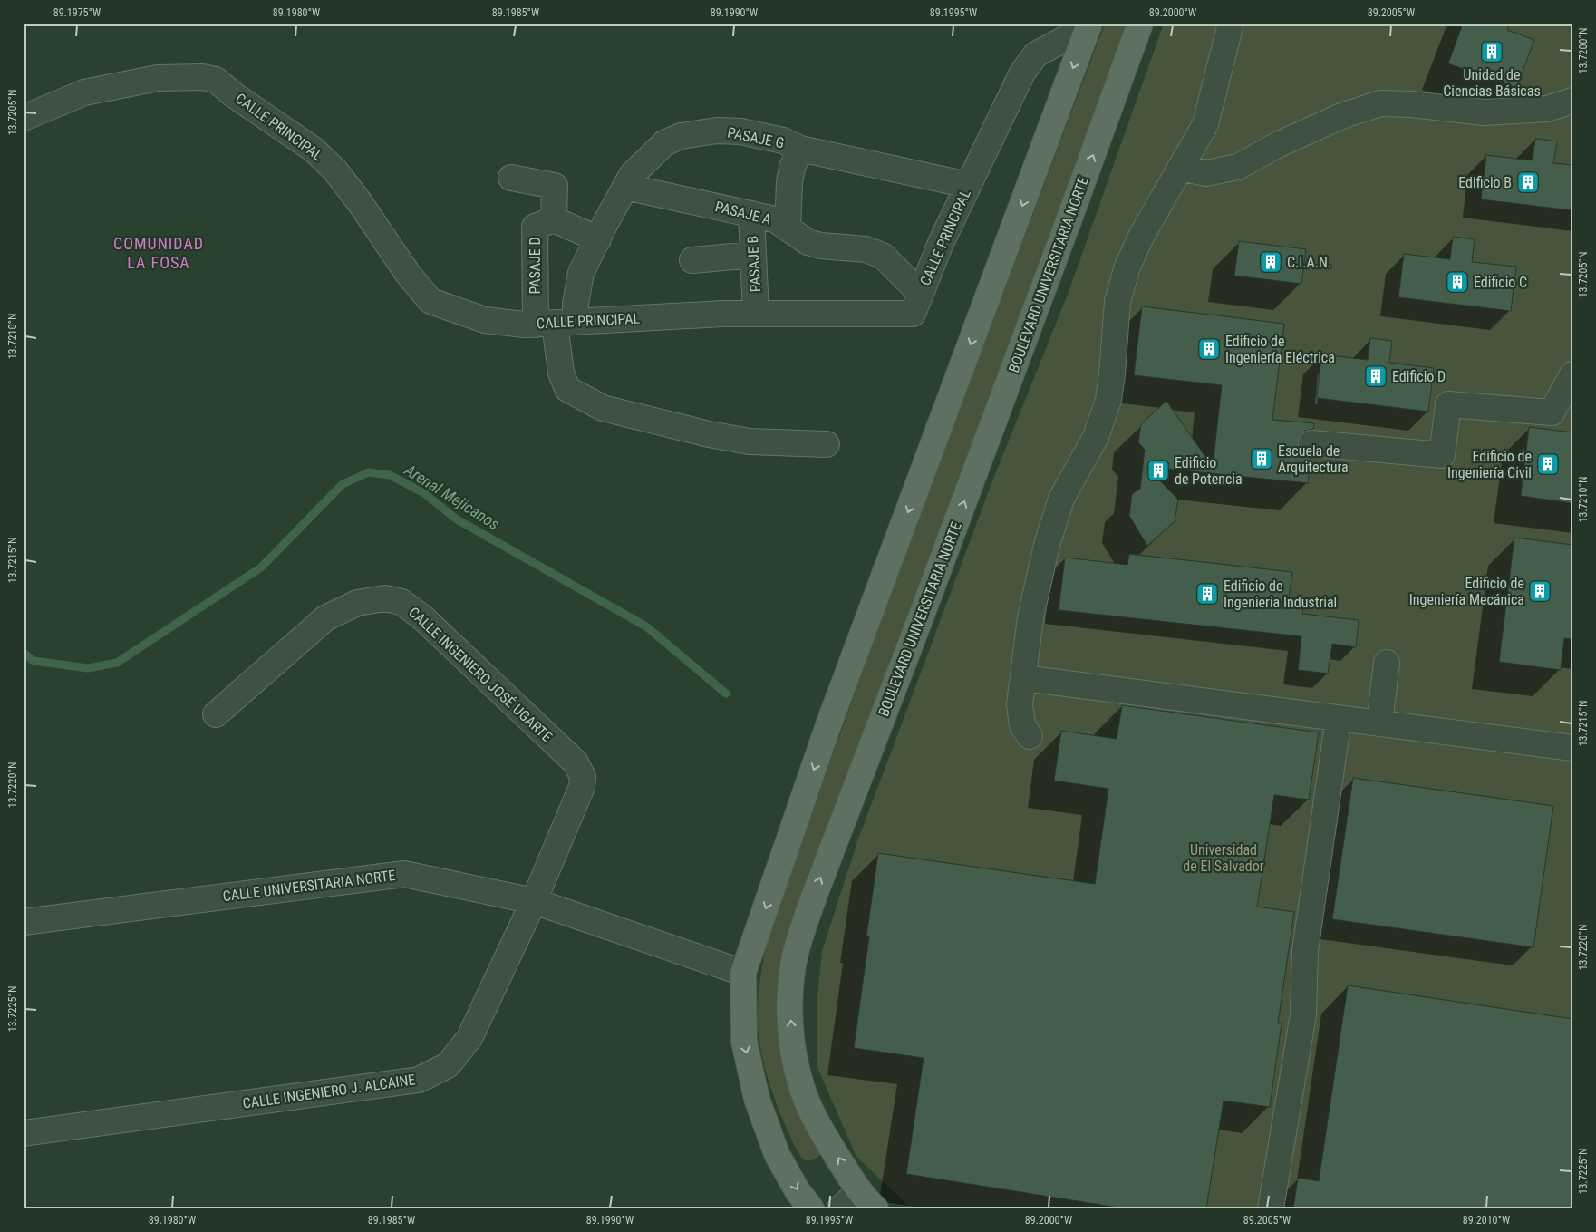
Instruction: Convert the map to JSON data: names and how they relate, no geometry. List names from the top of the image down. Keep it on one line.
{"streets":{"main road":["BOULEVARD UNIVERSITARIA NORTE"],"street":["CALLE PRINCIPAL","PASAJE G","PASAJE A","PASAJE B","PASAJE D","CALLE INGENIERO JOSÉ UGARTE","CALLE UNIVERSITARIA NORTE","CALLE INGENIERO J. ALCAINE"]},"crossings":[["CALLE PRINCIPAL","PASAJE G"],["CALLE PRINCIPAL","PASAJE A"],["CALLE PRINCIPAL","PASAJE B"],["CALLE PRINCIPAL","PASAJE D"],["PASAJE G","PASAJE A"],["PASAJE G","PASAJE D"],["PASAJE A","PASAJE B"],["CALLE INGENIERO JOSÉ UGARTE","CALLE UNIVERSITARIA NORTE"],["CALLE INGENIERO JOSÉ UGARTE","CALLE INGENIERO J. ALCAINE"],["CALLE UNIVERSITARIA NORTE","CALLE INGENIERO J. ALCAINE"]],"districts":["COMUNIDAD LA FOSA"],"water":["Arenal Mejicanos"],"parks":["Universidad de El Salvador"],"places":{"building":["Unidad de Ciencias Básicas","Edificio B","C.I.A.N.","Edificio C","Edificio de Ingeniería Eléctrica","Edificio D","Escuela de Arquitectura","Edificio de Ingeniería Civil","Edificio de Potencia","Edificio de Ingeniería Mecánica","Edificio de Ingenieria Industrial"]},"coordinates":["89.1975°W","89.1980°W","89.1985°W","89.1990°W","89.1995°W","89.2000°W","89.2005°W","13.7200°N","13.7205°N","13.7210°N","13.7215°N","13.7220°N","13.7225°N","89.2010°W"]}
